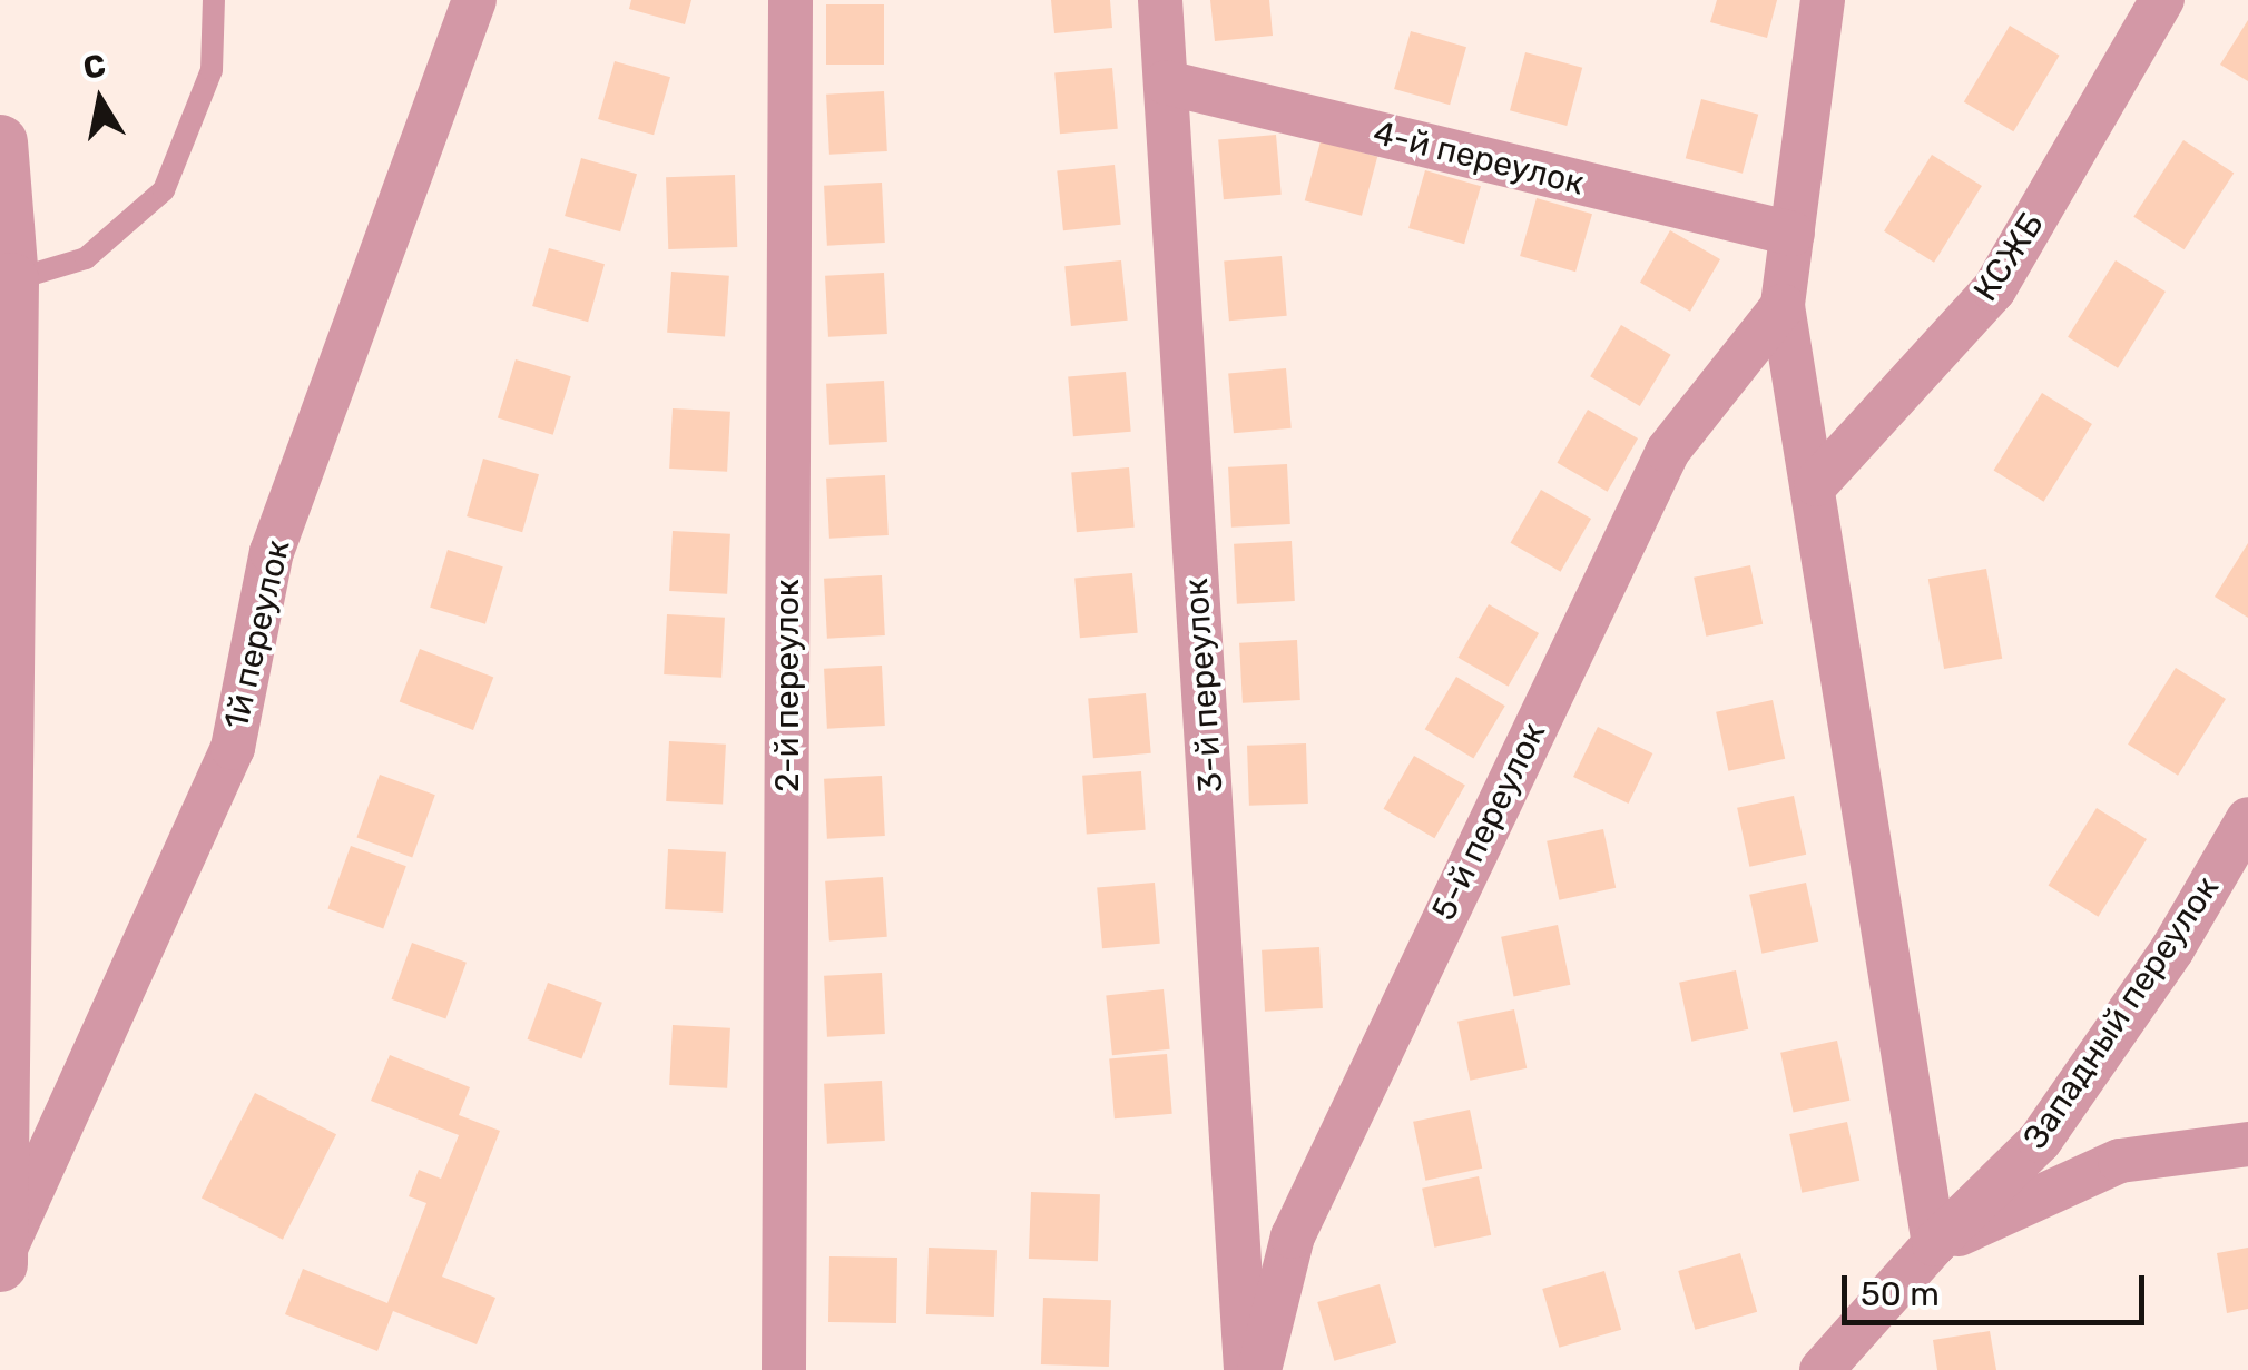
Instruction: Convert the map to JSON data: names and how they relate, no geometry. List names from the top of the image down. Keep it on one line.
{"streets":{"street":["4-й переулок","КСЖБ","1й переулок","2-й переулок","3-й переулок","5-й переулок","Западный переулок"]},"crossings":[["4-й переулок","3-й переулок"]],"scale_bar":"50 m","north":"top"}
